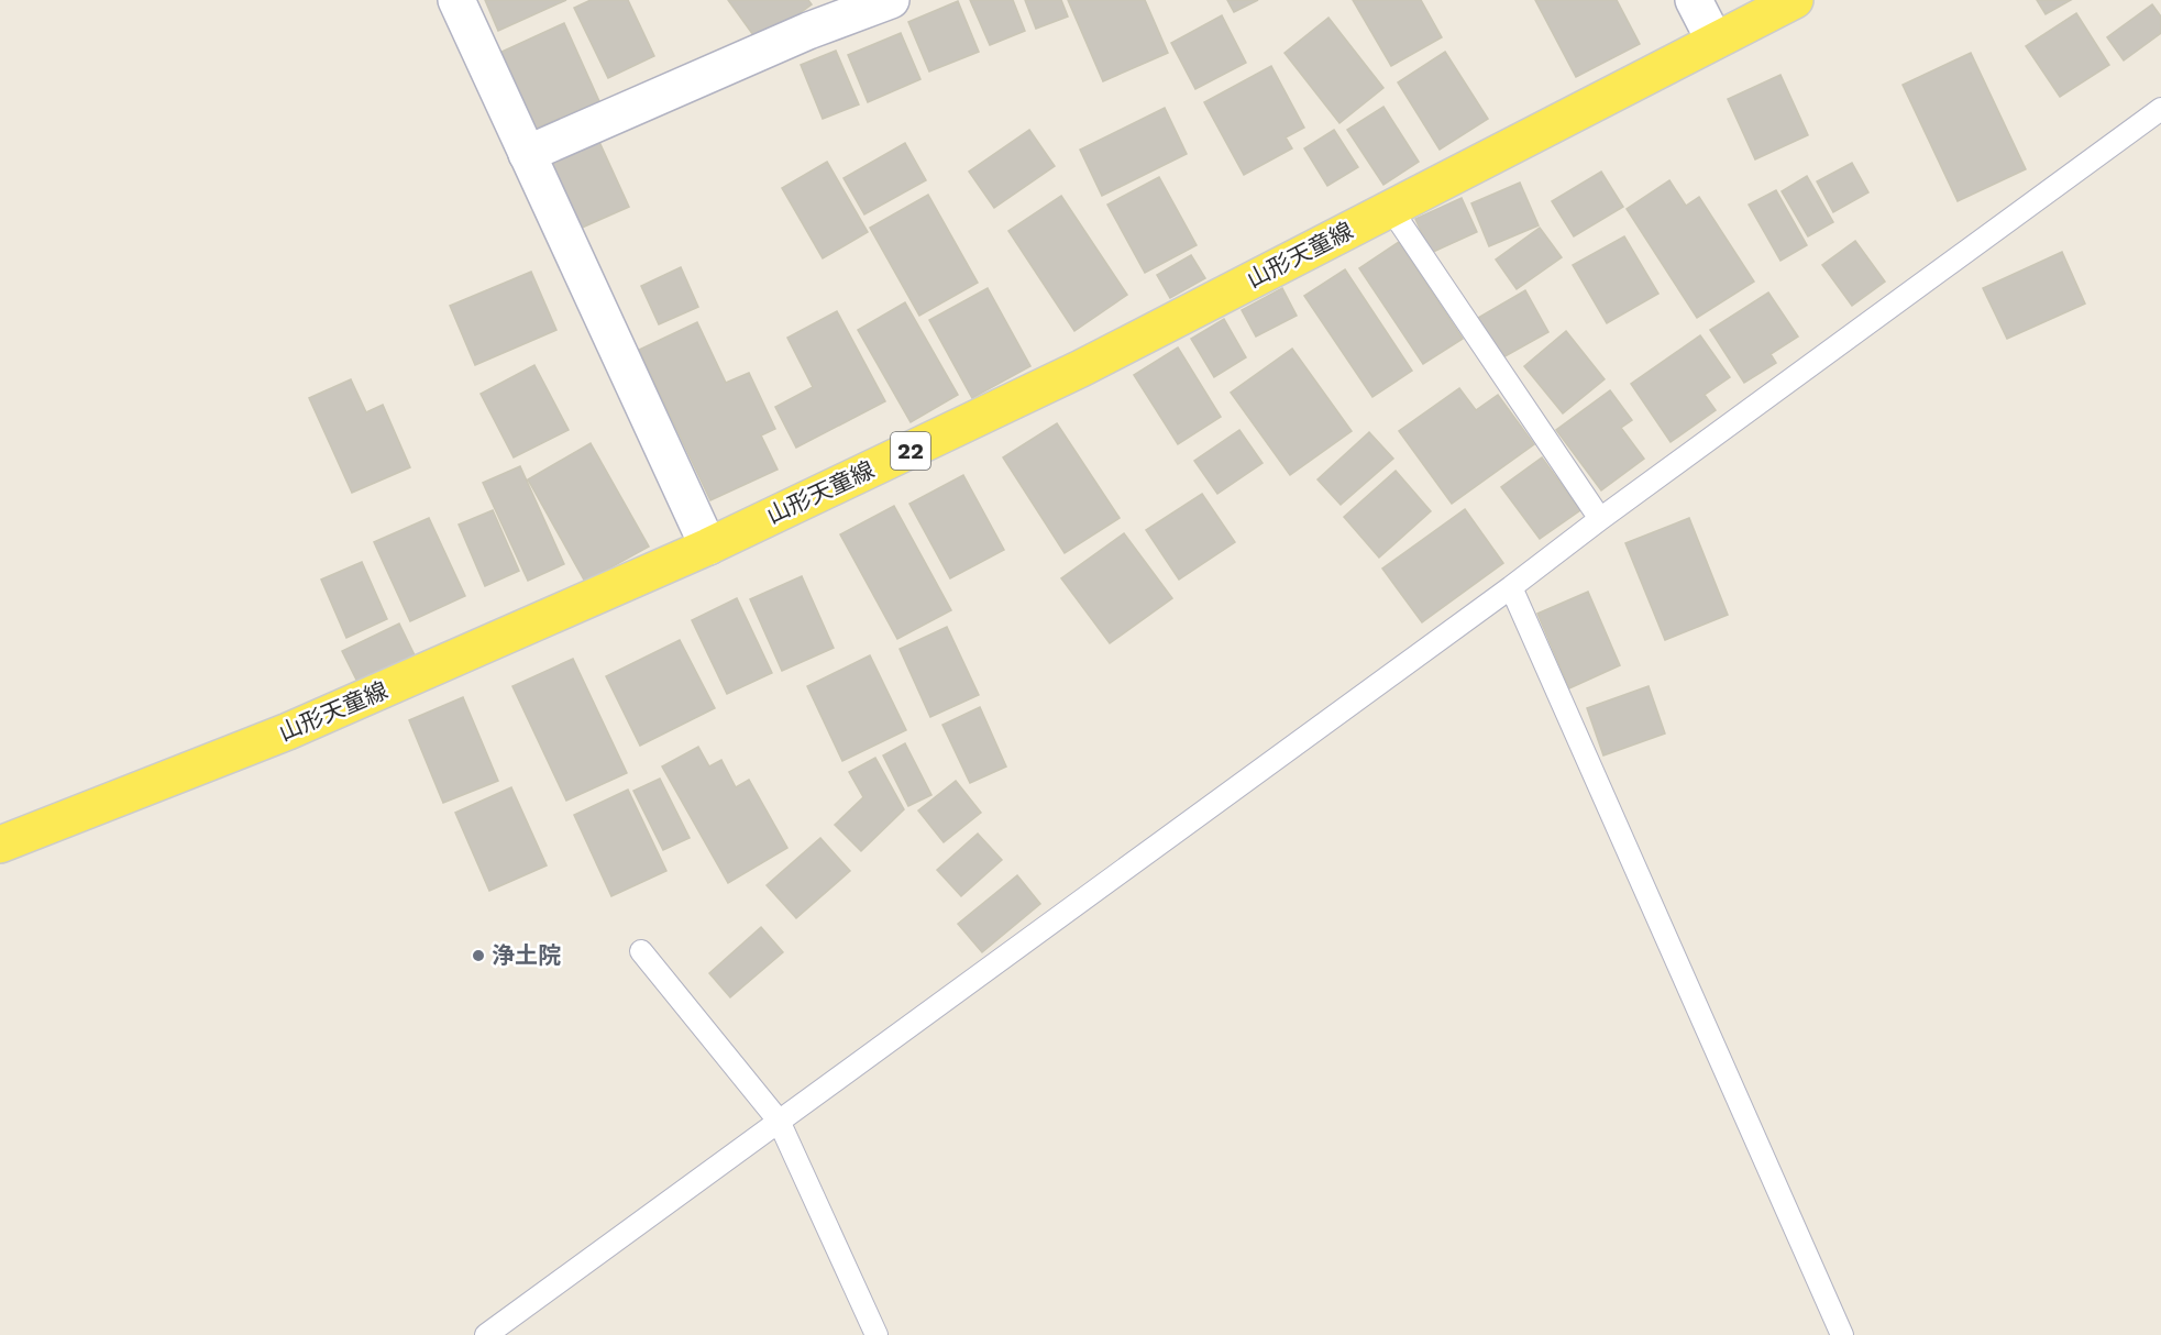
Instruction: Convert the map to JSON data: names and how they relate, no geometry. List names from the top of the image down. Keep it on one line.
{"streets":{"main road":["山形天童線","22"]},"places":["浄土院"]}
